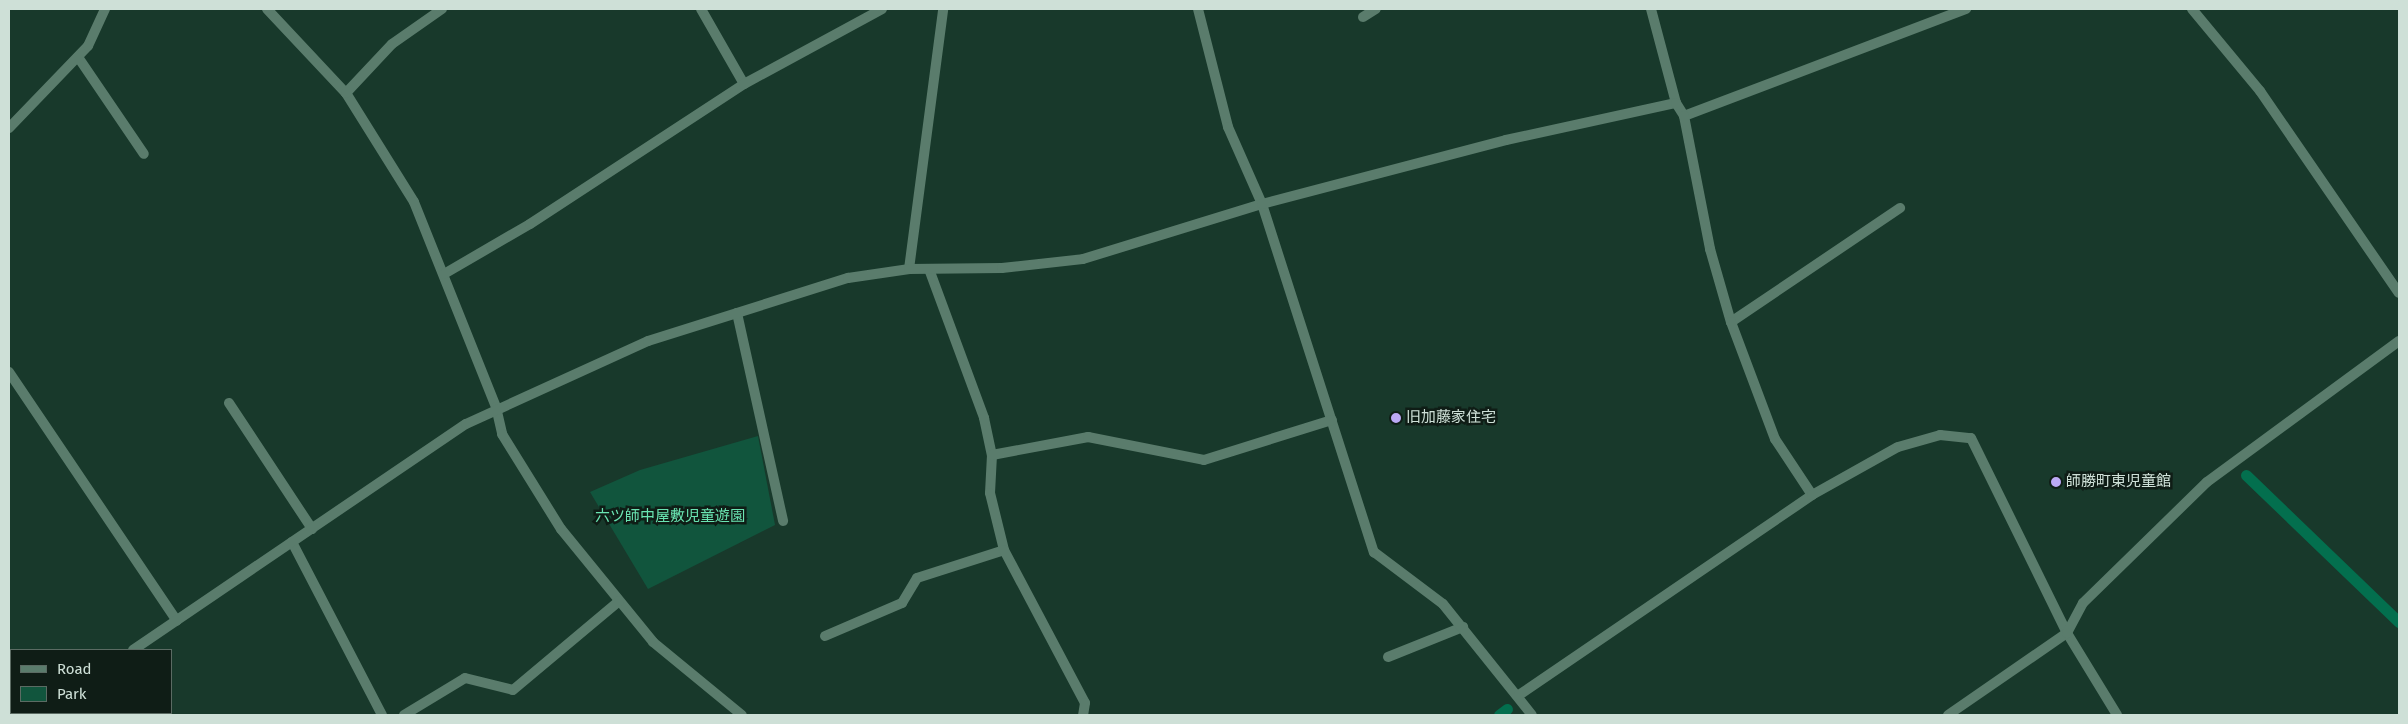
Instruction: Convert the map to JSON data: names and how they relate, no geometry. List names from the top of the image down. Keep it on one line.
{"parks":["六ツ師中屋敷児童遊園"],"places":["旧加藤家住宅","師勝町東児童館"],"legend":["Road","Park"]}
